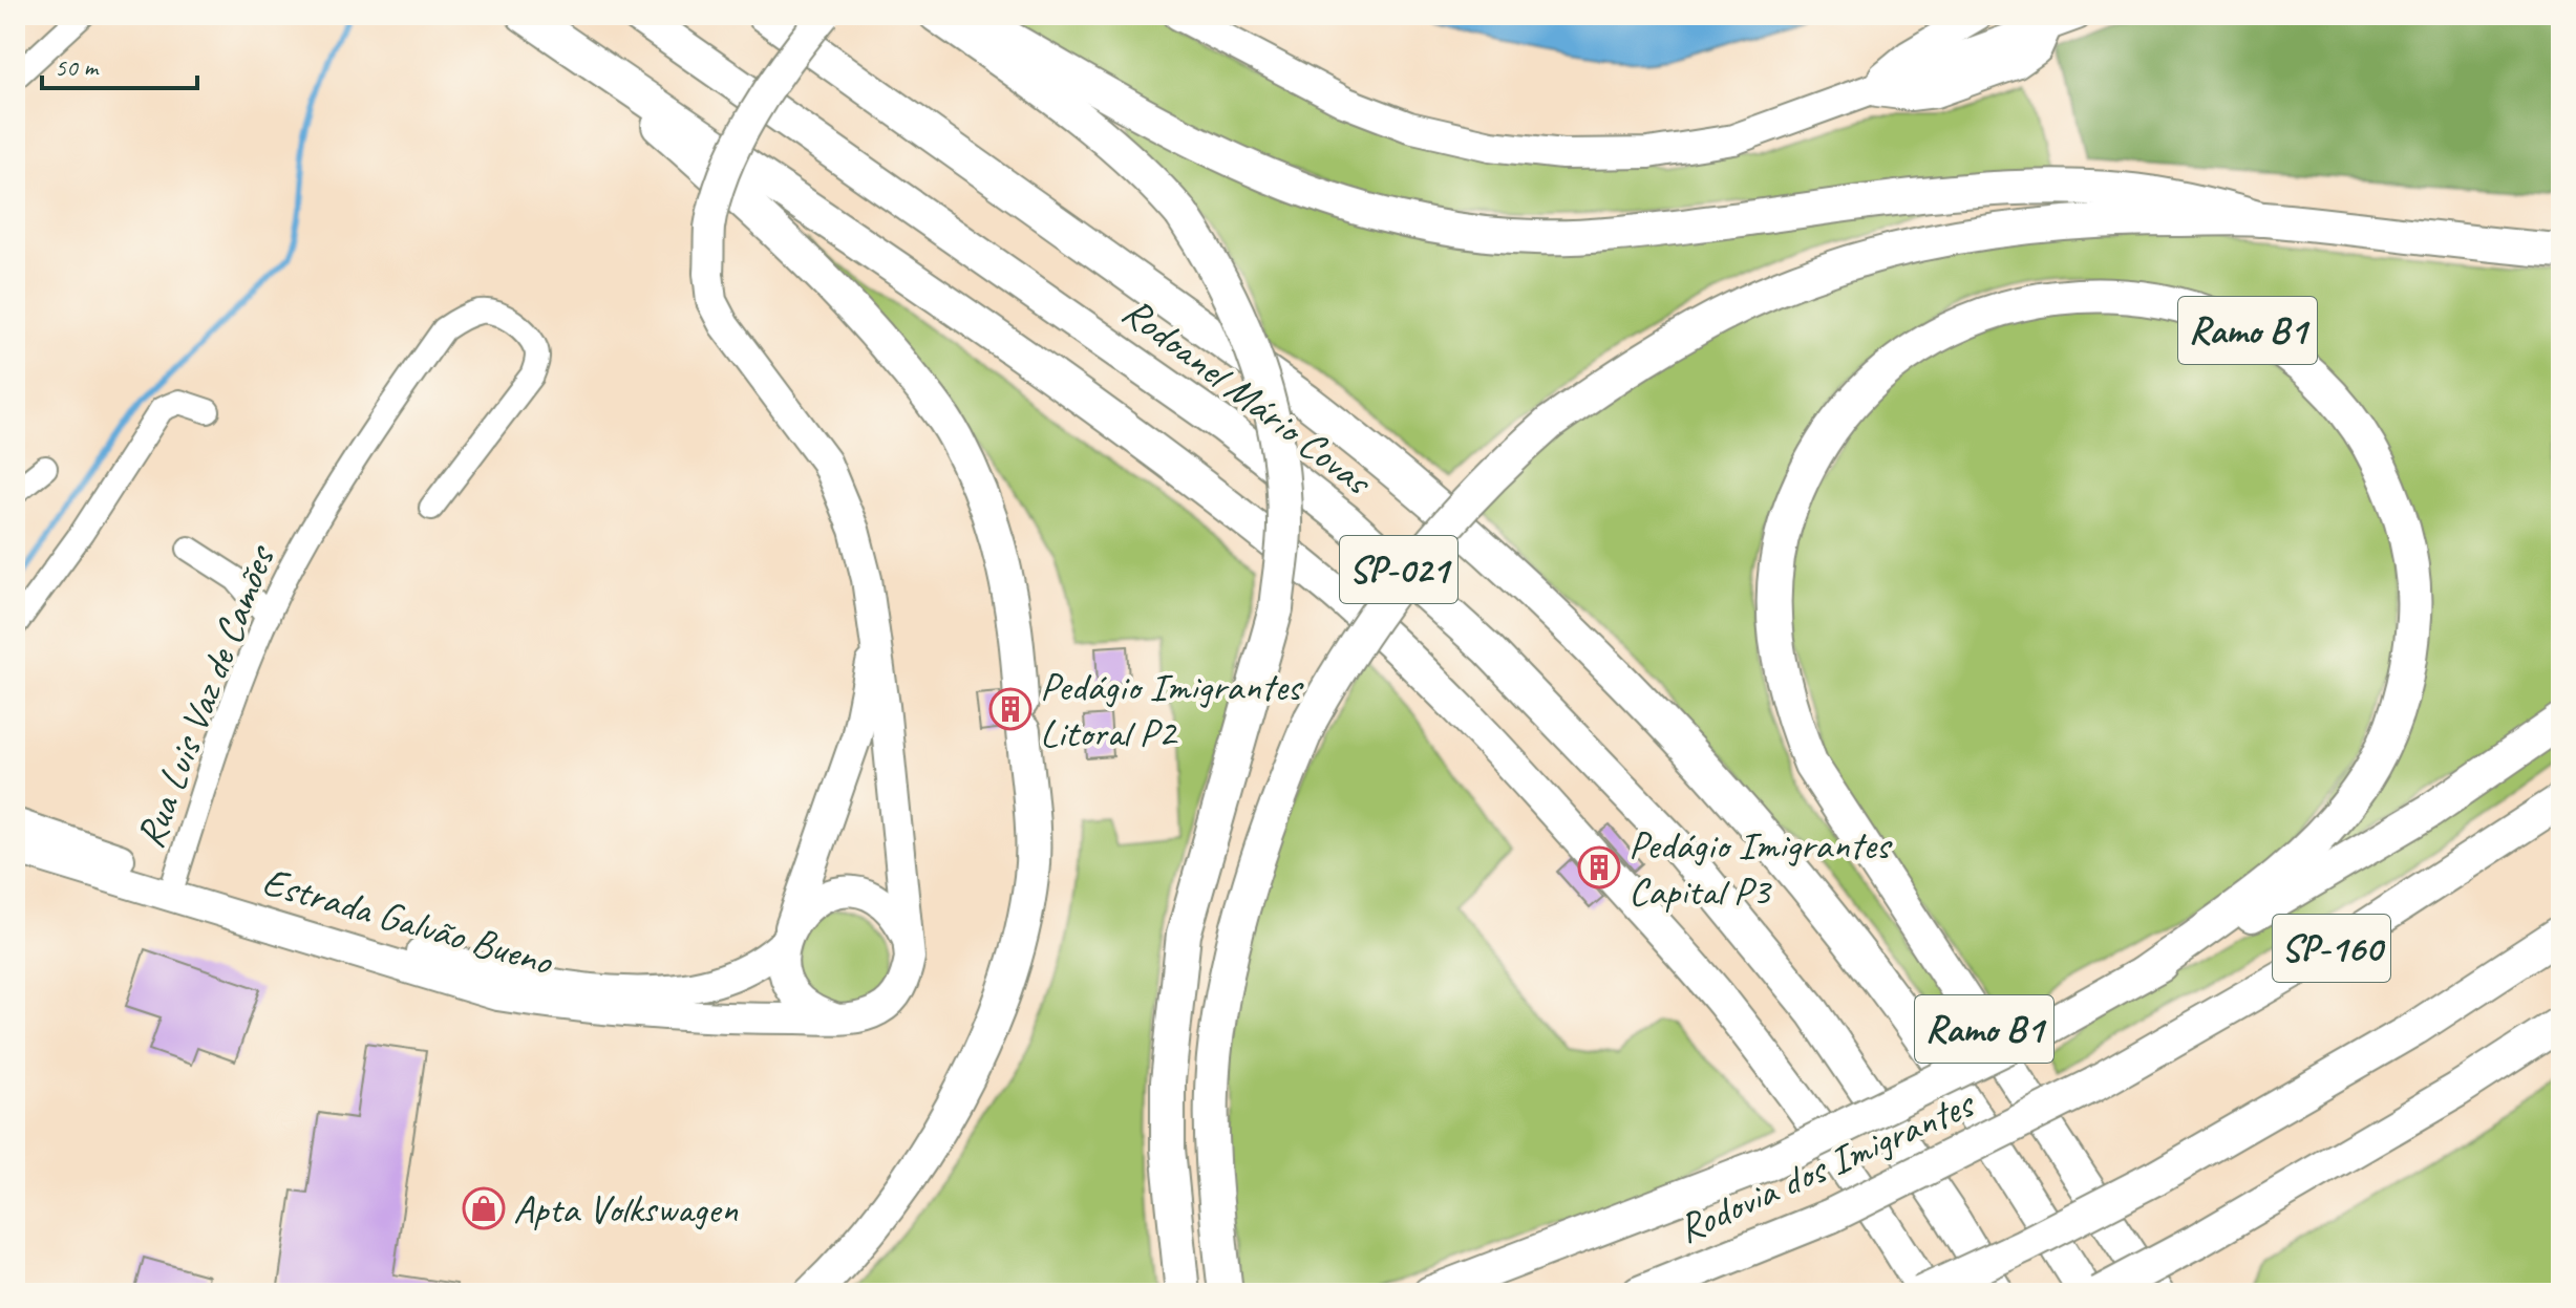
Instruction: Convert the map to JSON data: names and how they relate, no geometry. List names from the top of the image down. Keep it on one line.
{"streets":{"highway":["Ramo B1","Rodoanel Mário Covas","SP-021","SP-160","Rodovia dos Imigrantes"],"main road":["Estrada Galvão Bueno"],"street":["Rua Luis Vaz de Camões"]},"crossings":[["Rua Luis Vaz de Camões","Estrada Galvão Bueno"]],"places":{"building":["Pedágio Imigrantes Litoral P2","Pedágio Imigrantes Capital P3"],"shop":["Apta Volkswagen"]},"scale_bar":"50 m"}
